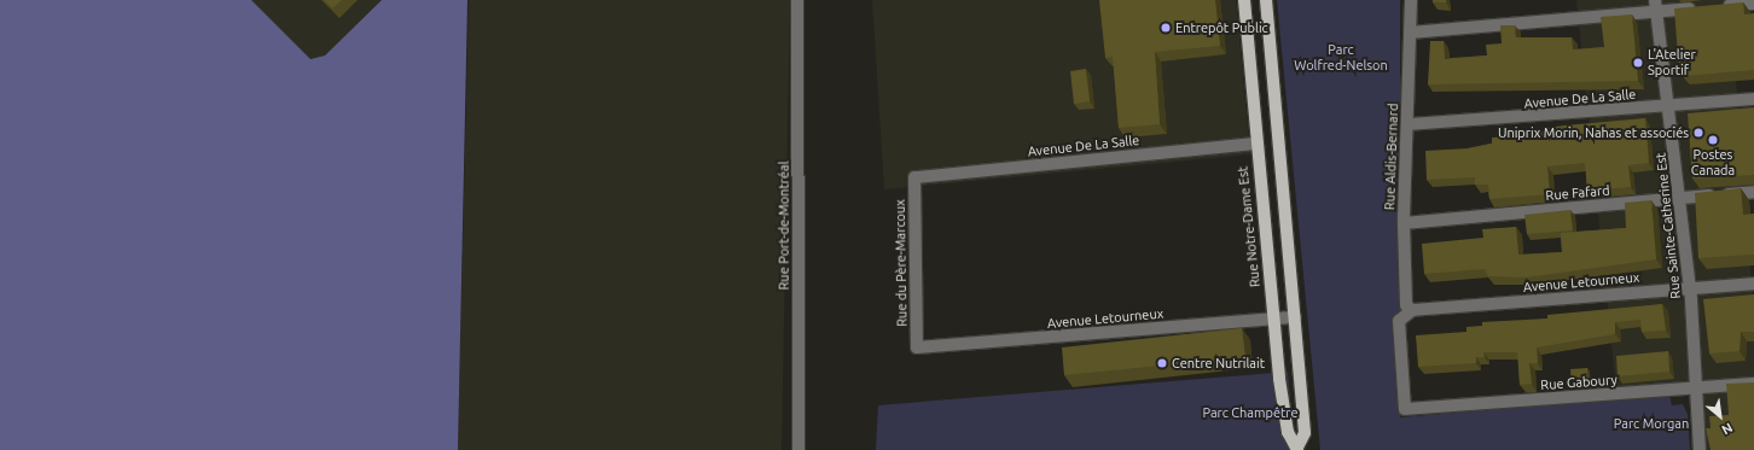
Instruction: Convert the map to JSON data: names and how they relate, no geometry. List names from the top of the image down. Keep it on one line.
{"streets":{"main road":["Rue Notre-Dame Est"],"street":["Avenue De La Salle","Rue Aldis-Bernard","Rue Fafard","Rue Port-de-Montréal","Rue Sainte-Catherine Est","Rue du Père-Marcoux","Avenue Letourneux","Rue Gaboury"]},"crossings":[["Avenue De La Salle","Rue Aldis-Bernard"],["Avenue De La Salle","Rue Sainte-Catherine Est"],["Avenue De La Salle","Rue Notre-Dame Est"],["Avenue De La Salle","Rue du Père-Marcoux"],["Rue Aldis-Bernard","Rue Fafard"],["Rue Aldis-Bernard","Avenue Letourneux"],["Rue Aldis-Bernard","Rue Gaboury"],["Rue Fafard","Rue Sainte-Catherine Est"],["Rue Sainte-Catherine Est","Avenue Letourneux"],["Rue Sainte-Catherine Est","Rue Gaboury"],["Rue Notre-Dame Est","Avenue Letourneux"],["Rue du Père-Marcoux","Avenue Letourneux"],["Avenue Letourneux","Rue Gaboury"]],"parks":["Parc Wolfred-Nelson","Parc Champêtre","Parc Morgan"],"places":["Entrepôt Public","L'Atelier Sportif","Uniprix Morin, Nahas et associés","Postes Canada","Centre Nutrilait"],"north":"bottom right"}
